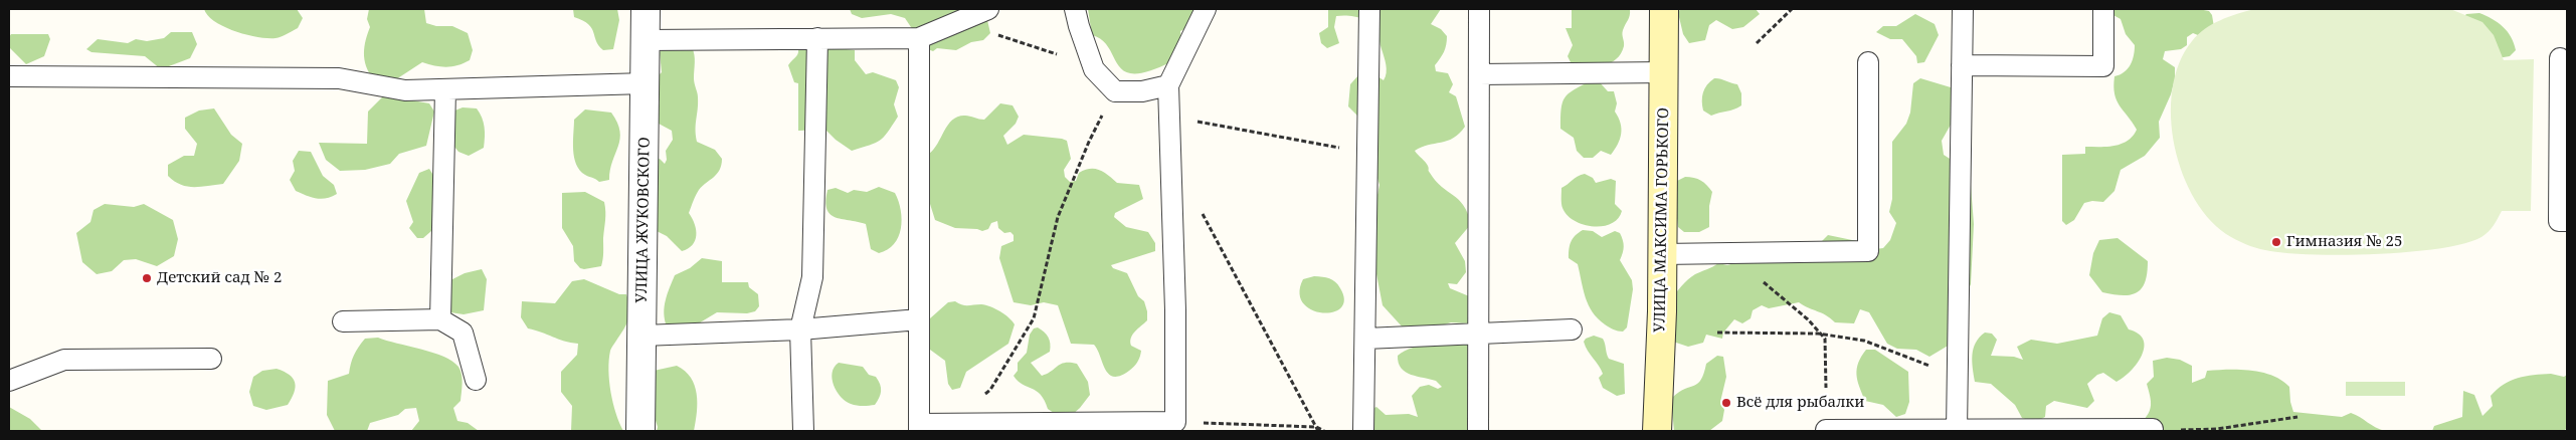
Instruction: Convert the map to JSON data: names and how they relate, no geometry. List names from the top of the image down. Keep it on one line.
{"streets":{"main road":["УЛИЦА МАКСИМА ГОРЬКОГО"],"street":["УЛИЦА ЖУКОВСКОГО"]},"places":["Гимназия № 25","Детский сад № 2","Всё для рыбалки"]}
